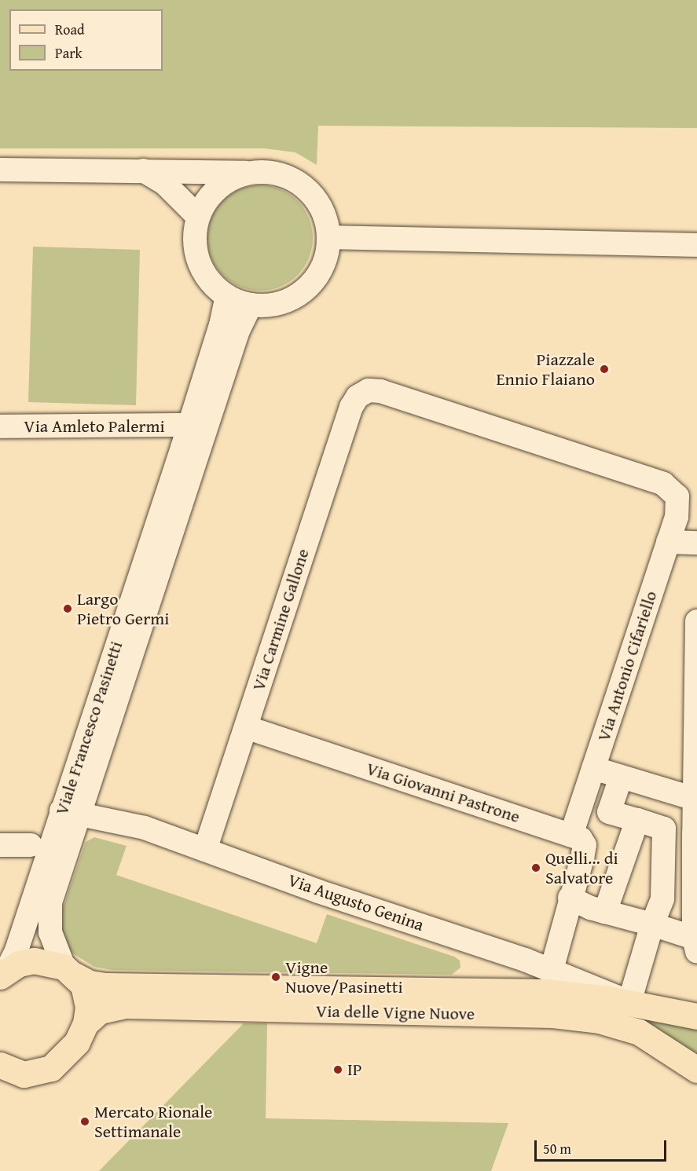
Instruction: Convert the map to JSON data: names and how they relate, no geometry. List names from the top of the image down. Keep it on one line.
{"streets":{"main road":["Via delle Vigne Nuove"],"street":["Via Amleto Palermi","Via Carmine Gallone","Via Antonio Cifariello","Viale Francesco Pasinetti","Via Giovanni Pastrone","Via Augusto Genina"]},"crossings":[["Via Amleto Palermi","Viale Francesco Pasinetti"],["Via Carmine Gallone","Via Antonio Cifariello"],["Via Carmine Gallone","Via Giovanni Pastrone"],["Via Carmine Gallone","Via Augusto Genina"],["Via Antonio Cifariello","Via Giovanni Pastrone"],["Viale Francesco Pasinetti","Via Augusto Genina"],["Viale Francesco Pasinetti","Via delle Vigne Nuove"],["Via Augusto Genina","Via delle Vigne Nuove"]],"places":["Piazzale Ennio Flaiano","Largo Pietro Germi","Quelli… di Salvatore","Vigne Nuove/Pasinetti","IP","Mercato Rionale Settimanale"],"legend":["Road","Park"],"scale_bar":"50 m"}
